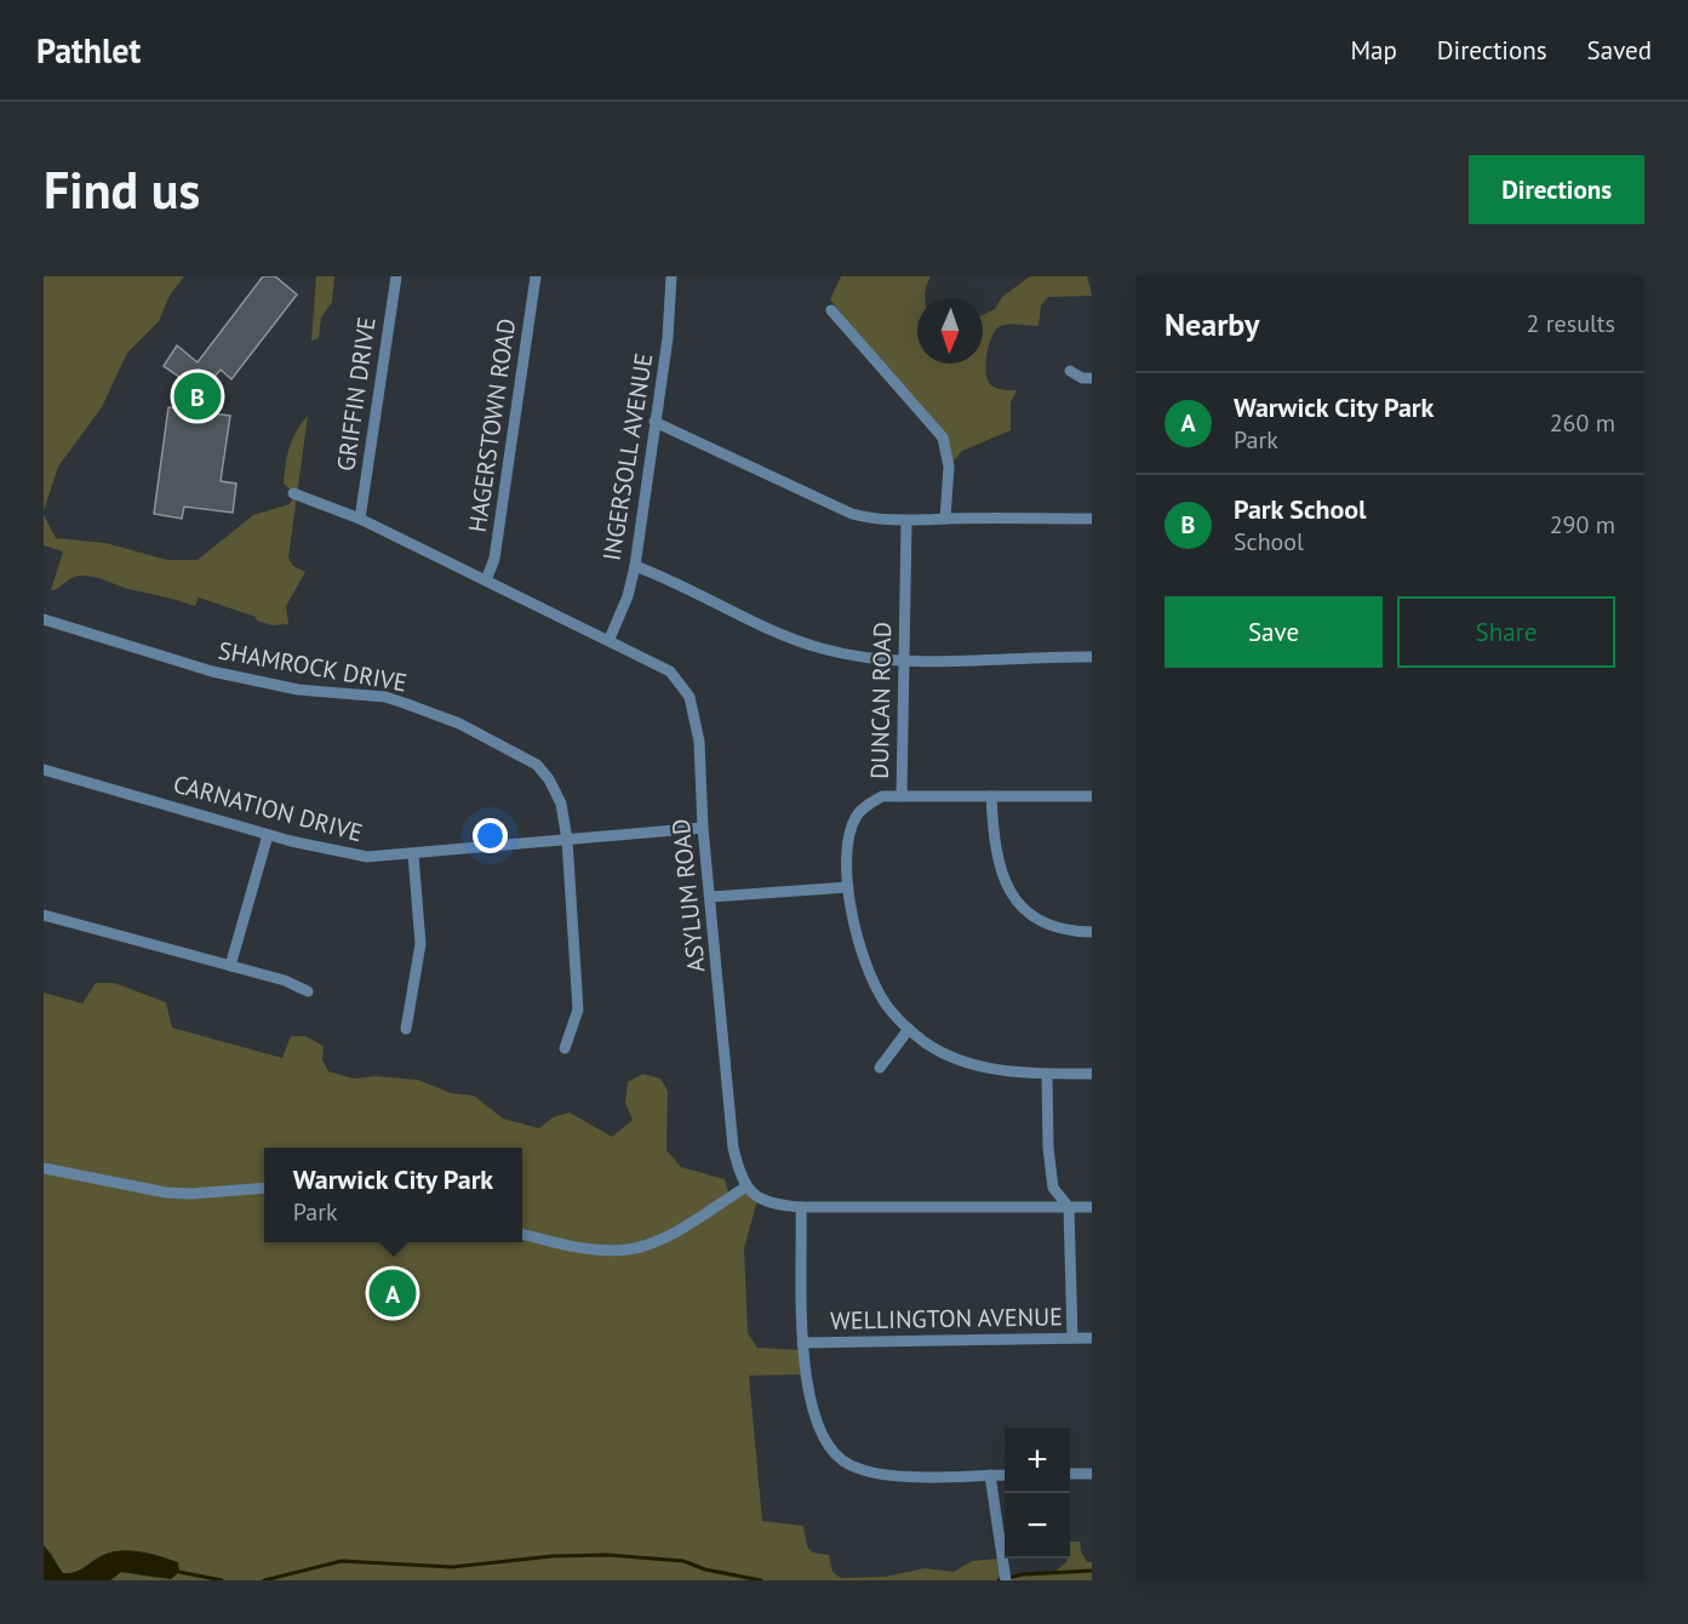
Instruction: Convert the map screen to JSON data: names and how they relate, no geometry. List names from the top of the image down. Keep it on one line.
{"streets":{"street":["GRIFFIN DRIVE","HAGERSTOWN ROAD","INGERSOLL AVENUE","SHAMROCK DRIVE","DUNCAN ROAD","CARNATION DRIVE","ASYLUM ROAD","WELLINGTON AVENUE"]},"crossings":[["GRIFFIN DRIVE","ASYLUM ROAD"],["HAGERSTOWN ROAD","ASYLUM ROAD"],["INGERSOLL AVENUE","ASYLUM ROAD"],["SHAMROCK DRIVE","CARNATION DRIVE"],["CARNATION DRIVE","ASYLUM ROAD"]],"north":"bottom","page":{"header":"Pathlet","nav":["Map","Directions","Saved"],"buttons":["Directions",["Save","Share"]],"title":"Find us","heading":["Nearby","2 results"],"pins":["B","A"],"list":[{"mark":"A","name":"Warwick City Park","note":"Park","value":"260 m"},{"mark":"B","name":"Park School","note":"School","value":"290 m"}],"popup":["Warwick City Park","Park"],"map_buttons":["+","−"]}}
